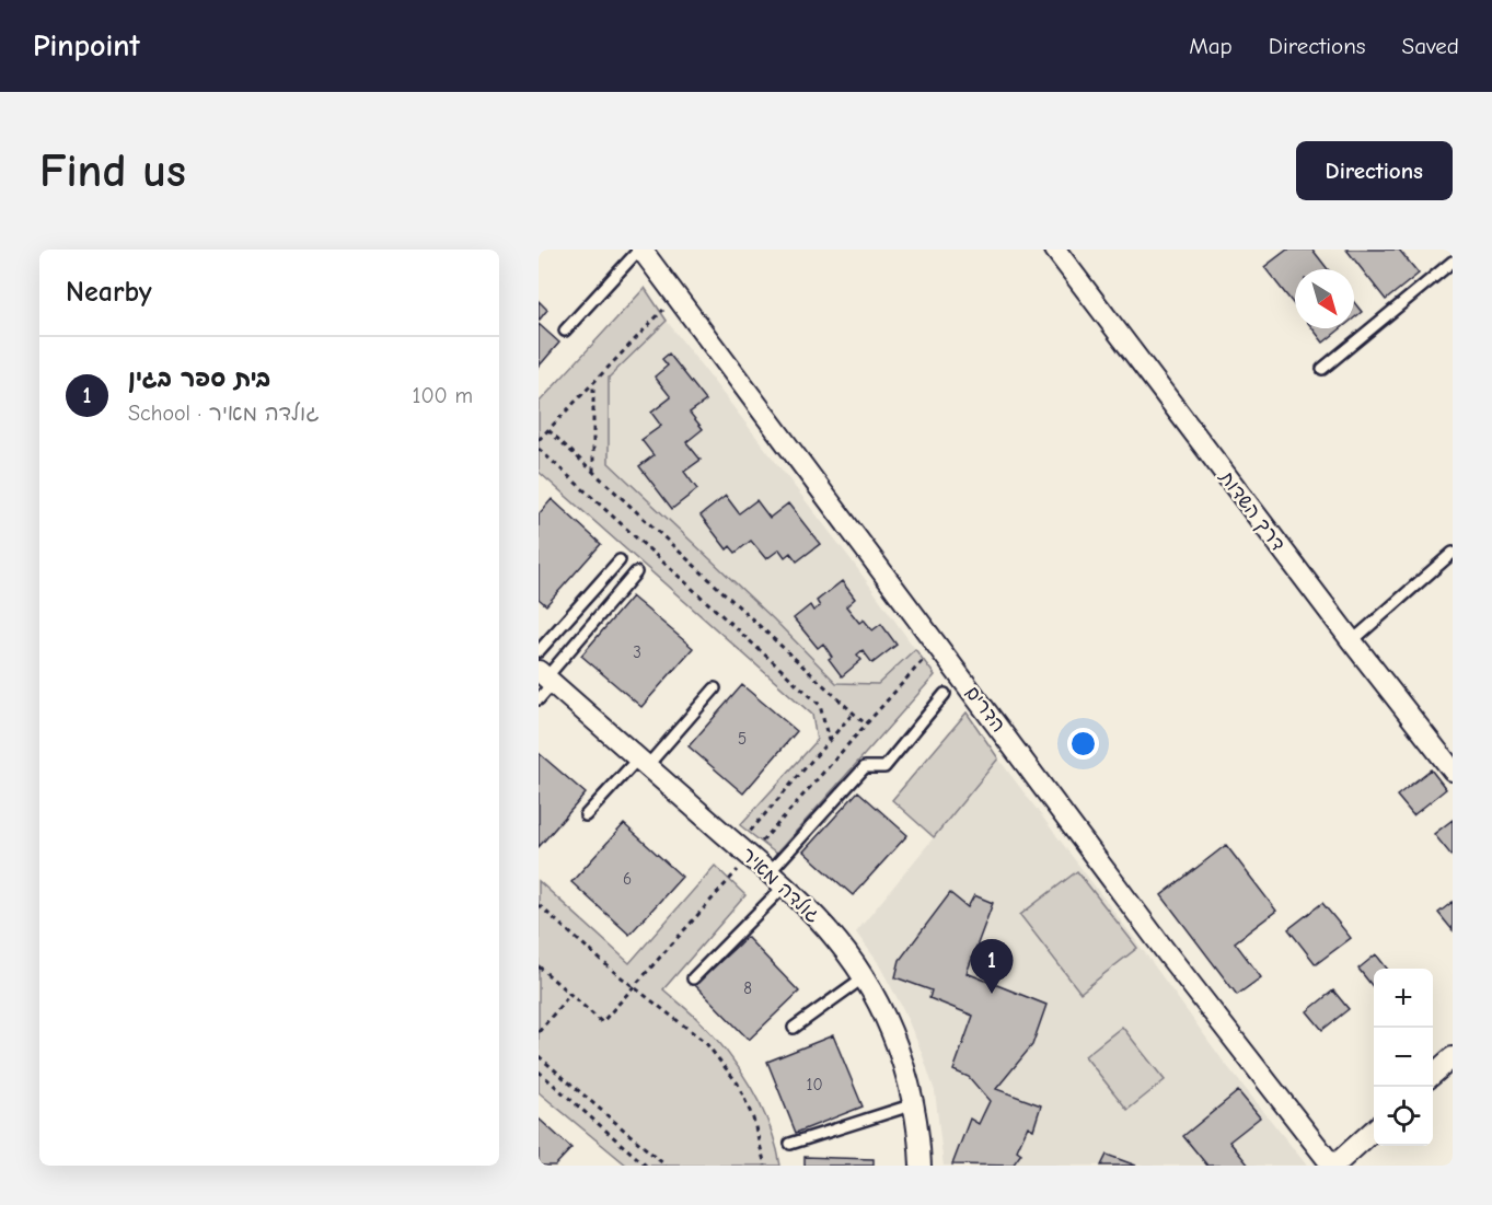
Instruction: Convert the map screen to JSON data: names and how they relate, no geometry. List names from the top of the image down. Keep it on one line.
{"streets":{"street":["דרך השדות","הדרים","גולדה מאיר"]},"house_numbers":["3","5","6","8","10"],"north":"bottom right","page":{"header":"Pinpoint","nav":["Map","Directions","Saved"],"buttons":"Directions","title":"Find us","heading":"Nearby","list":[{"mark":"1","name":"בית ספר בגין","note":"School · גולדה מאיר","value":"100 m"}],"pins":"1","map_buttons":["+","−"]}}
